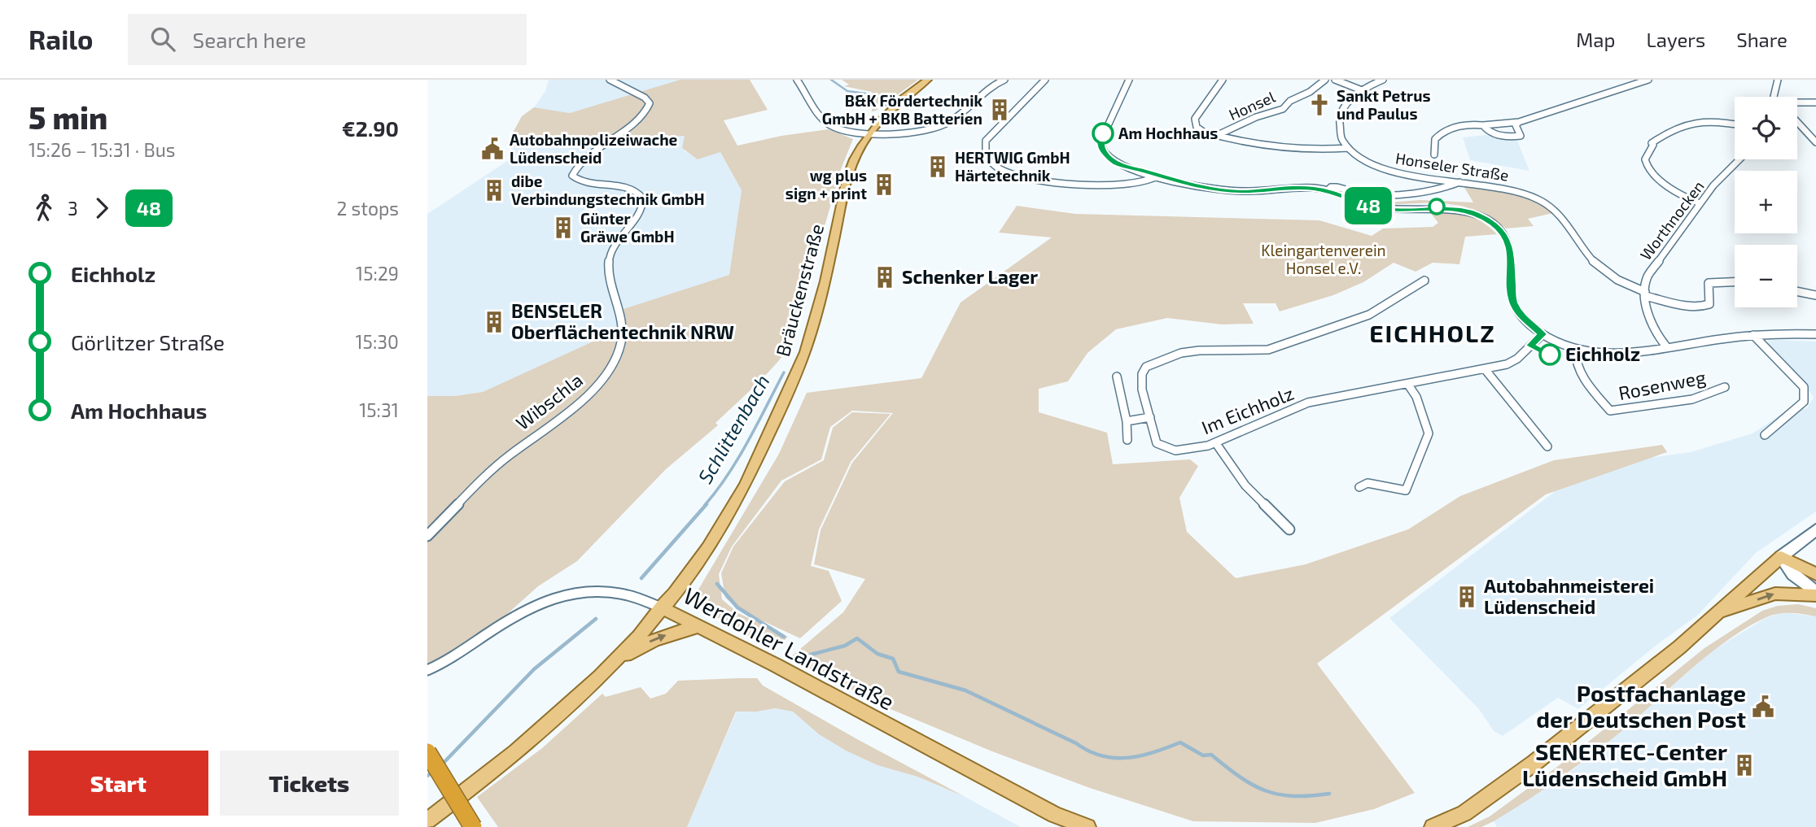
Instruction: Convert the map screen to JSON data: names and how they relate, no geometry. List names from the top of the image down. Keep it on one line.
{"streets":{"main road":["Bräuckenstraße","Werdohler Landstraße"],"street":["Honsel","Honseler Straße","Worthnocken","Rosenweg","Wibschla","Im Eichholz"]},"crossings":[["Honseler Straße","Worthnocken"],["Bräuckenstraße","Werdohler Landstraße"]],"districts":["EICHHOLZ"],"water":["Schlittenbach"],"parks":["Kleingartenverein Honsel e.V."],"places":{"church":["Sankt Petrus und Paulus"],"building":["B&K Fördertechnik GmbH + BKB Batterien","HERTWIG GmbH Härtetechnik","wg plus sign + print","dibe Verbindungstechnik GmbH","Günter Gräwe GmbH","Schenker Lager","BENSELER Oberflächentechnik NRW","Autobahnmeisterei Lüdenscheid","SENERTEC-Center Lüdenscheid GmbH"],"other":["Am Hochhaus","Eichholz"],"public building":["Autobahnpolizeiwache Lüdenscheid","Postfachanlage der Deutschen Post"]},"lines":["bus line 48"],"page":{"header":"Railo","search":"Search here","nav":["Map","Layers","Share"],"heading":["5 min","15:26 – 15:31 · Bus","€2.90"],"on_map":"48","map_buttons":["+","−"],"legs":["3","48","2 stops"],"list":[{"name":"Eichholz","value":"15:29"},{"name":"Görlitzer Straße","value":"15:30"},{"name":"Am Hochhaus","value":"15:31"}],"buttons":["Start","Tickets"]}}
